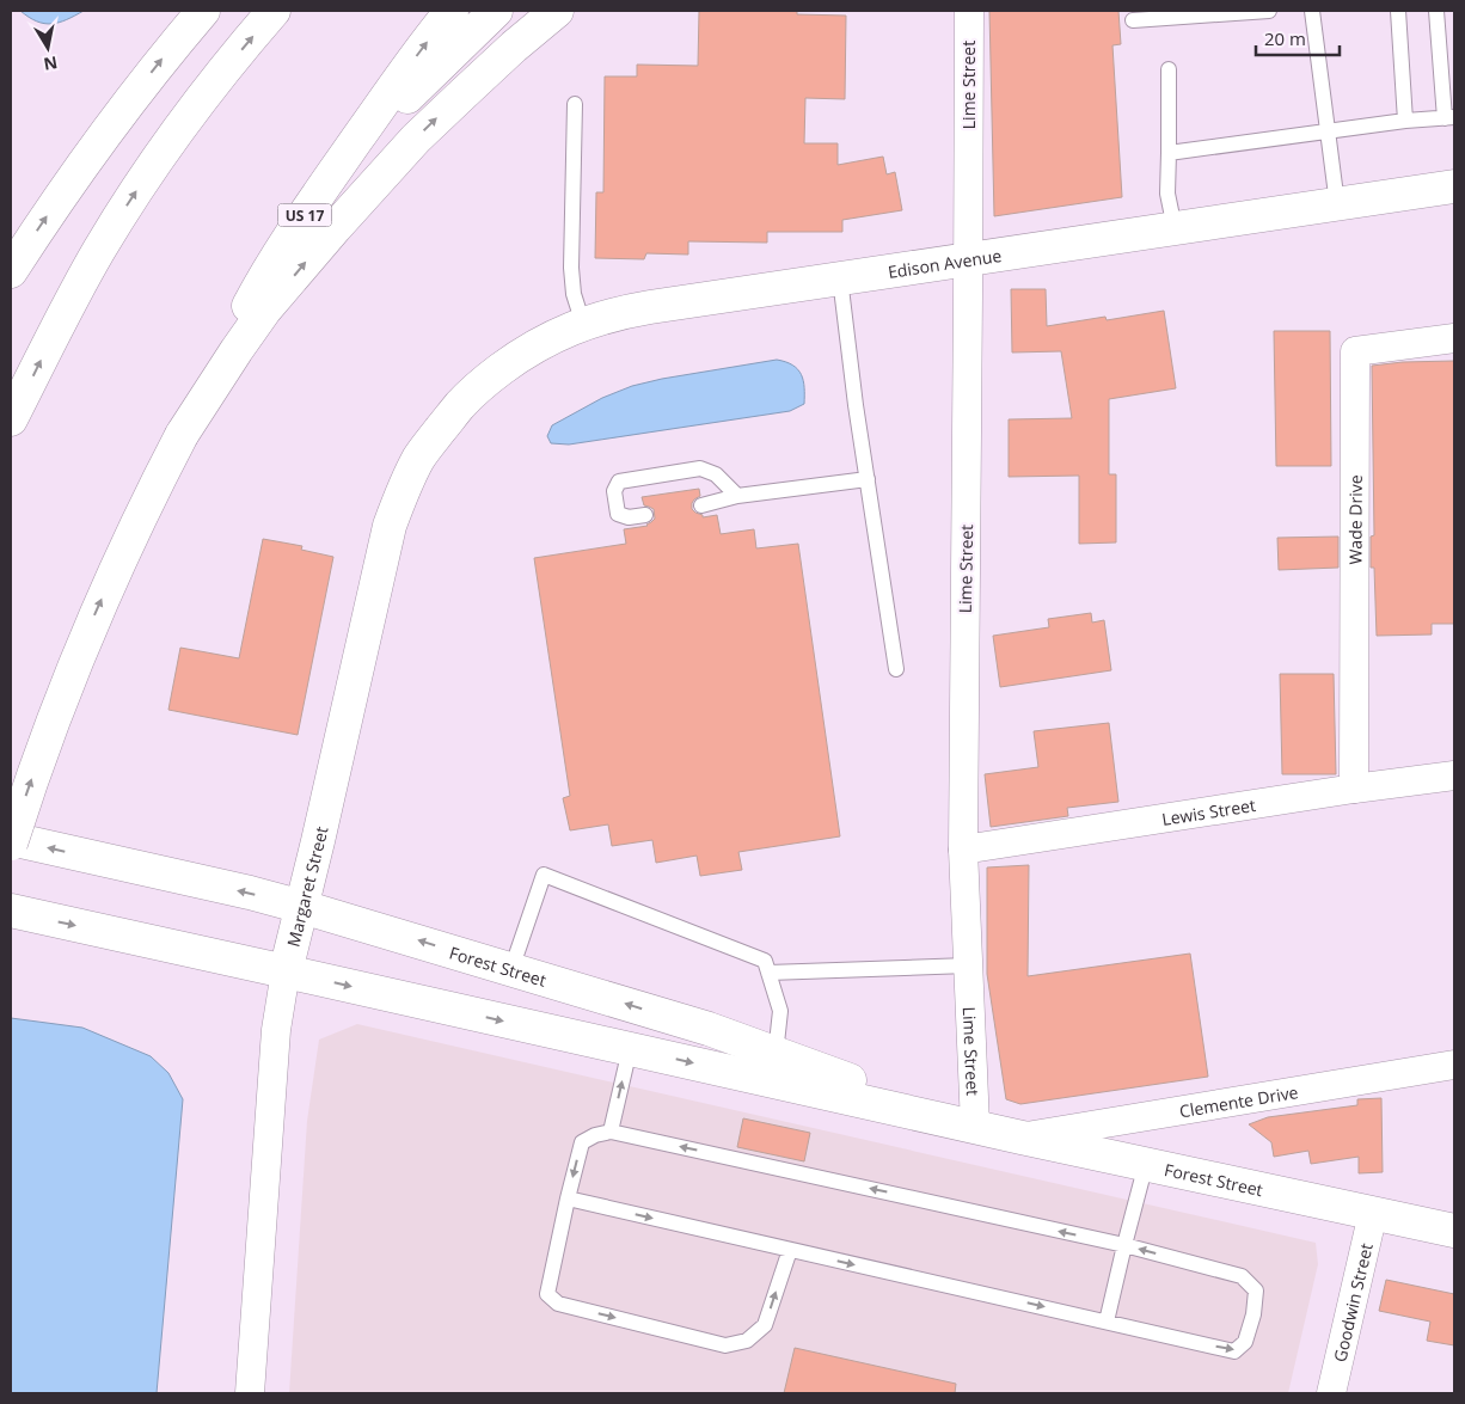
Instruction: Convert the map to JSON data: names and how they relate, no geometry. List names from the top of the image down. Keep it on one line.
{"streets":{"main road":["US 17","Edison Avenue","Margaret Street","Forest Street"],"street":["Lime Street","Wade Drive","Lewis Street","Clemente Drive","Goodwin Street"]},"crossings":[["Lime Street","Edison Avenue"],["Lime Street","Lewis Street"],["Lime Street","Forest Street"],["US 17","Forest Street"],["Edison Avenue","Margaret Street"],["Wade Drive","Lewis Street"],["Margaret Street","Forest Street"],["Forest Street","Clemente Drive"],["Forest Street","Goodwin Street"]],"scale_bar":"20 m","north":"bottom"}
